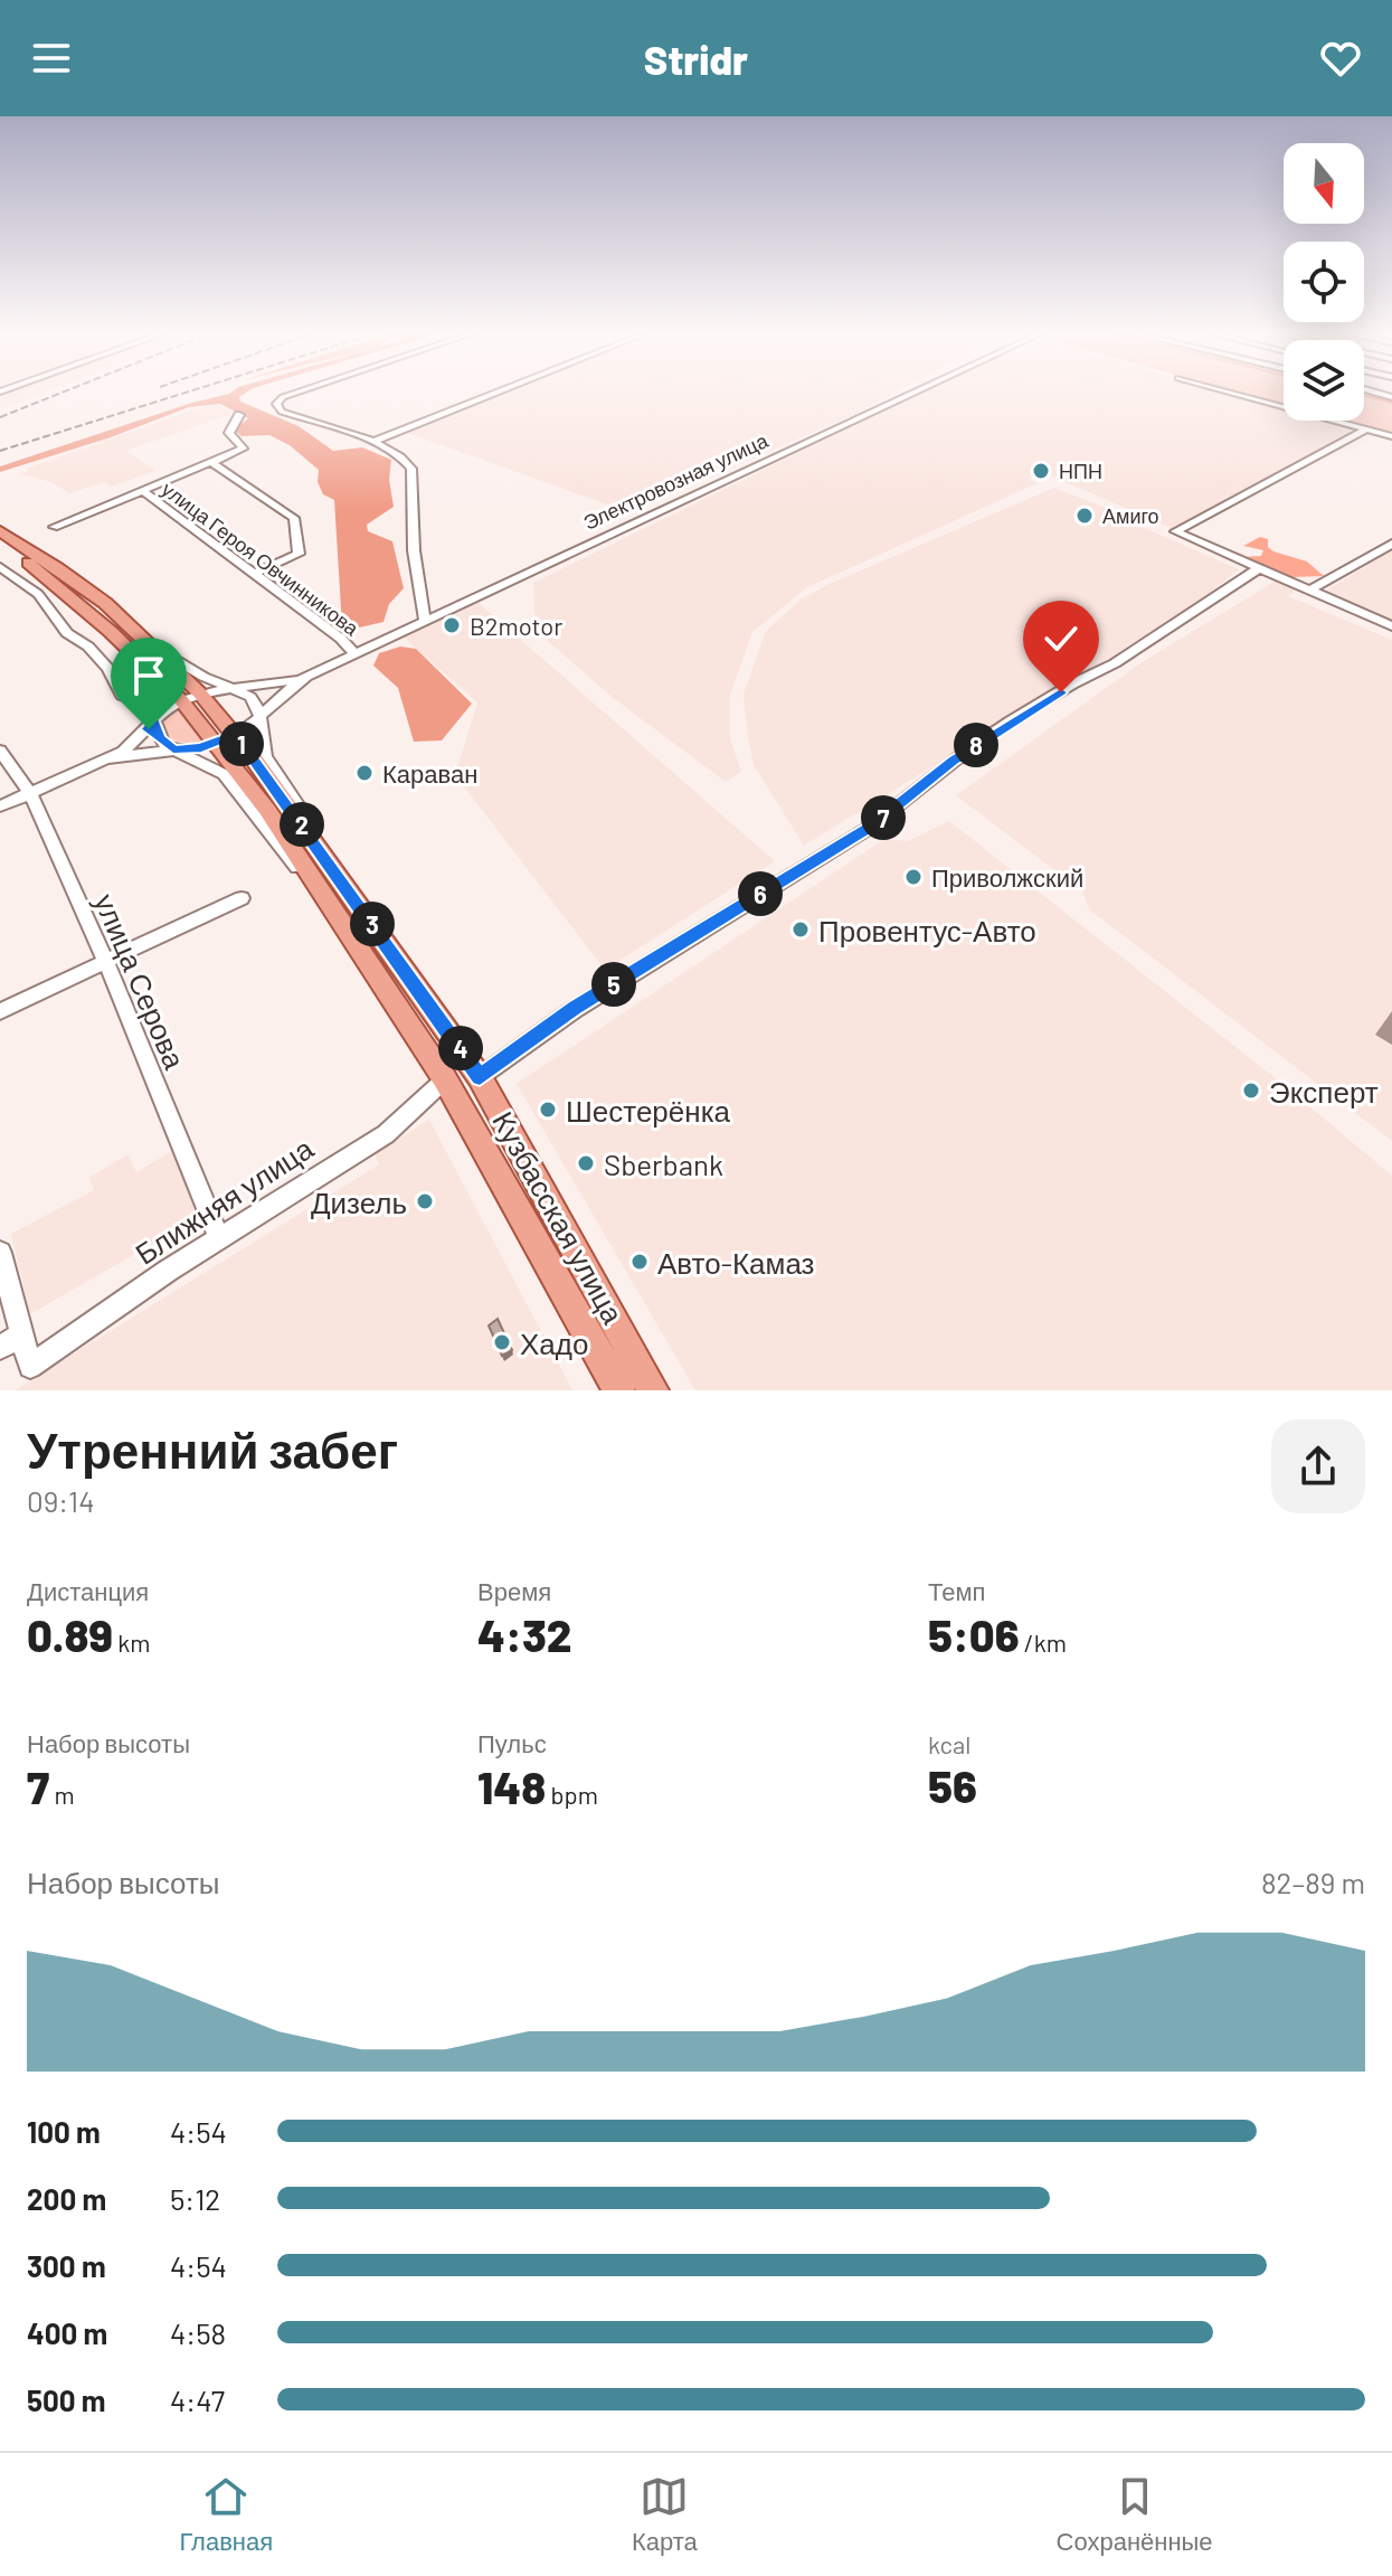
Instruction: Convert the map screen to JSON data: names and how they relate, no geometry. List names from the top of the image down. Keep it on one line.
{"streets":{"main road":["Кузбасская улица"],"street":["Электровозная улица","улица Героя Овчинникова","улица Серова","Ближняя улица"]},"crossings":[["Электровозная улица","улица Героя Овчинникова"],["улица Серова","Ближняя улица"],["Ближняя улица","Кузбасская улица"]],"places":["НПН","Амиго","B2motor","Караван","Приволжский","Провентус-Авто","Эксперт","Шестерёнка","Sberbank","Дизель","Авто-Камаз","Хадо"],"north":"bottom","page":{"header":"Stridr","pins":["1","8","7","2","6","3","5","4"],"heading":["Утренний забег","09:14"],"stats":[["Дистанция","0.89 km"],["Время","4:32"],["Темп","5:06 /km"],["Набор высоты","7 m"],["Пульс","148 bpm"],["kcal","56"]],"chart":["Набор высоты","82–89 m"],"list":[{"name":"100 m","note":"4:54"},{"name":"200 m","note":"5:12"},{"name":"300 m","note":"4:54"},{"name":"400 m","note":"4:58"},{"name":"500 m","note":"4:47"}],"tabs":["Главная","Карта","Сохранённые"]}}
